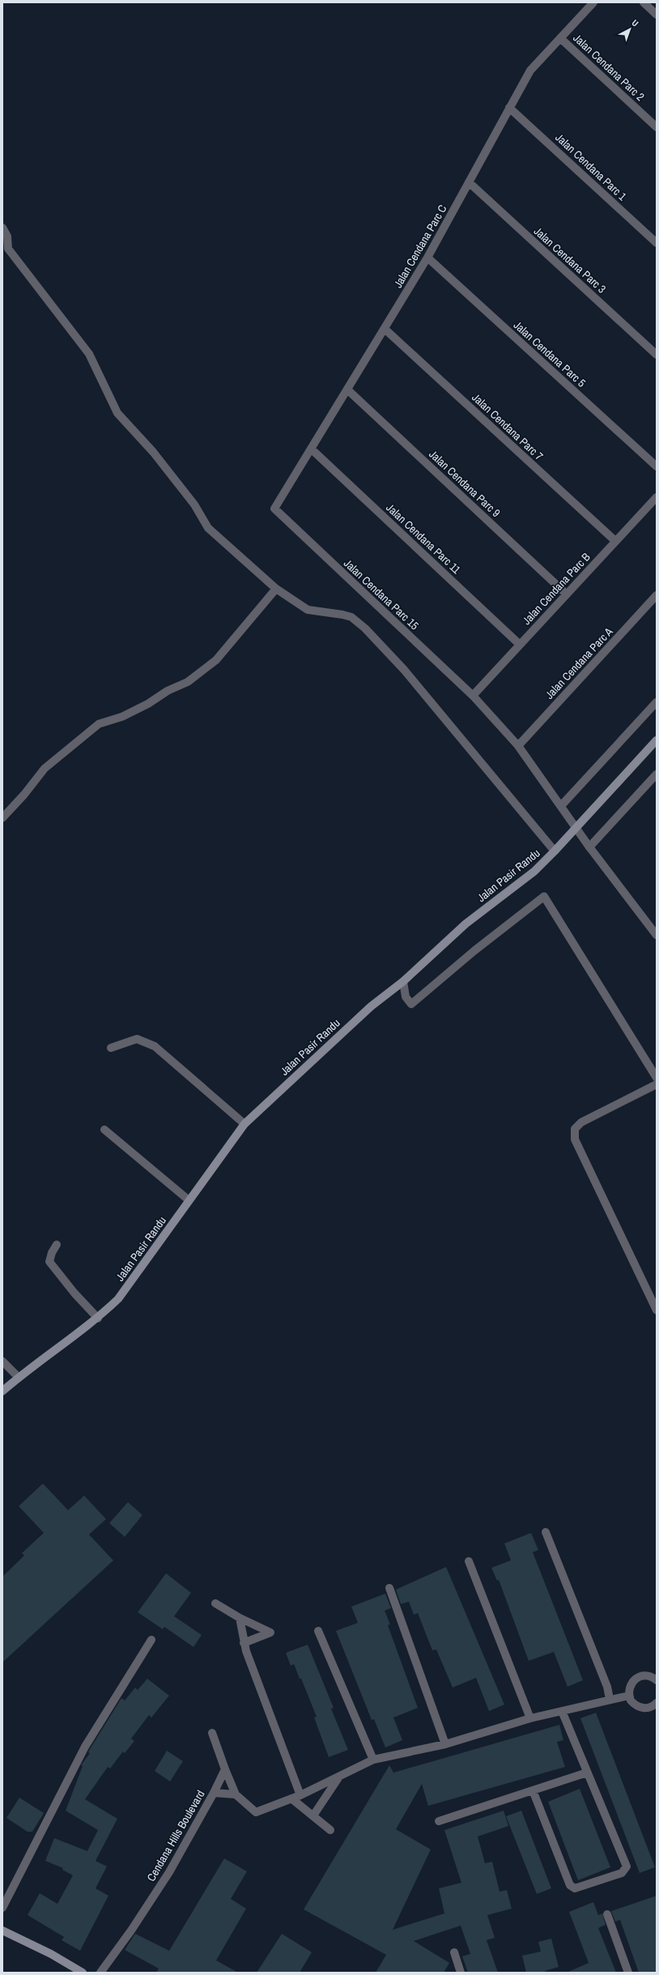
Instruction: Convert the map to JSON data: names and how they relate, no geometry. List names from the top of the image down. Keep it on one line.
{"streets":{"main road":["Jalan Pasir Randu"],"street":["Jalan Cendana Parc 2","Jalan Cendana Parc 1","Jalan Cendana Parc C","Jalan Cendana Parc 3","Jalan Cendana Parc 5","Jalan Cendana Parc 7","Jalan Cendana Parc 9","Jalan Cendana Parc 11","Jalan Cendana Parc B","Jalan Cendana Parc 15","Jalan Cendana Parc A","Cendana Hills Boulevard"]},"crossings":[["Jalan Cendana Parc 2","Jalan Cendana Parc C"],["Jalan Cendana Parc 1","Jalan Cendana Parc C"],["Jalan Cendana Parc C","Jalan Cendana Parc 3"],["Jalan Cendana Parc C","Jalan Cendana Parc 5"],["Jalan Cendana Parc C","Jalan Cendana Parc 7"],["Jalan Cendana Parc C","Jalan Cendana Parc 9"],["Jalan Cendana Parc C","Jalan Cendana Parc 11"],["Jalan Cendana Parc C","Jalan Cendana Parc 15"],["Jalan Cendana Parc 7","Jalan Cendana Parc B"],["Jalan Cendana Parc 9","Jalan Cendana Parc B"],["Jalan Cendana Parc 11","Jalan Cendana Parc B"],["Jalan Cendana Parc B","Jalan Cendana Parc 15"],["Jalan Cendana Parc 15","Jalan Cendana Parc A"],["Jalan Cendana Parc 15","Jalan Pasir Randu"]],"north":"top right"}
